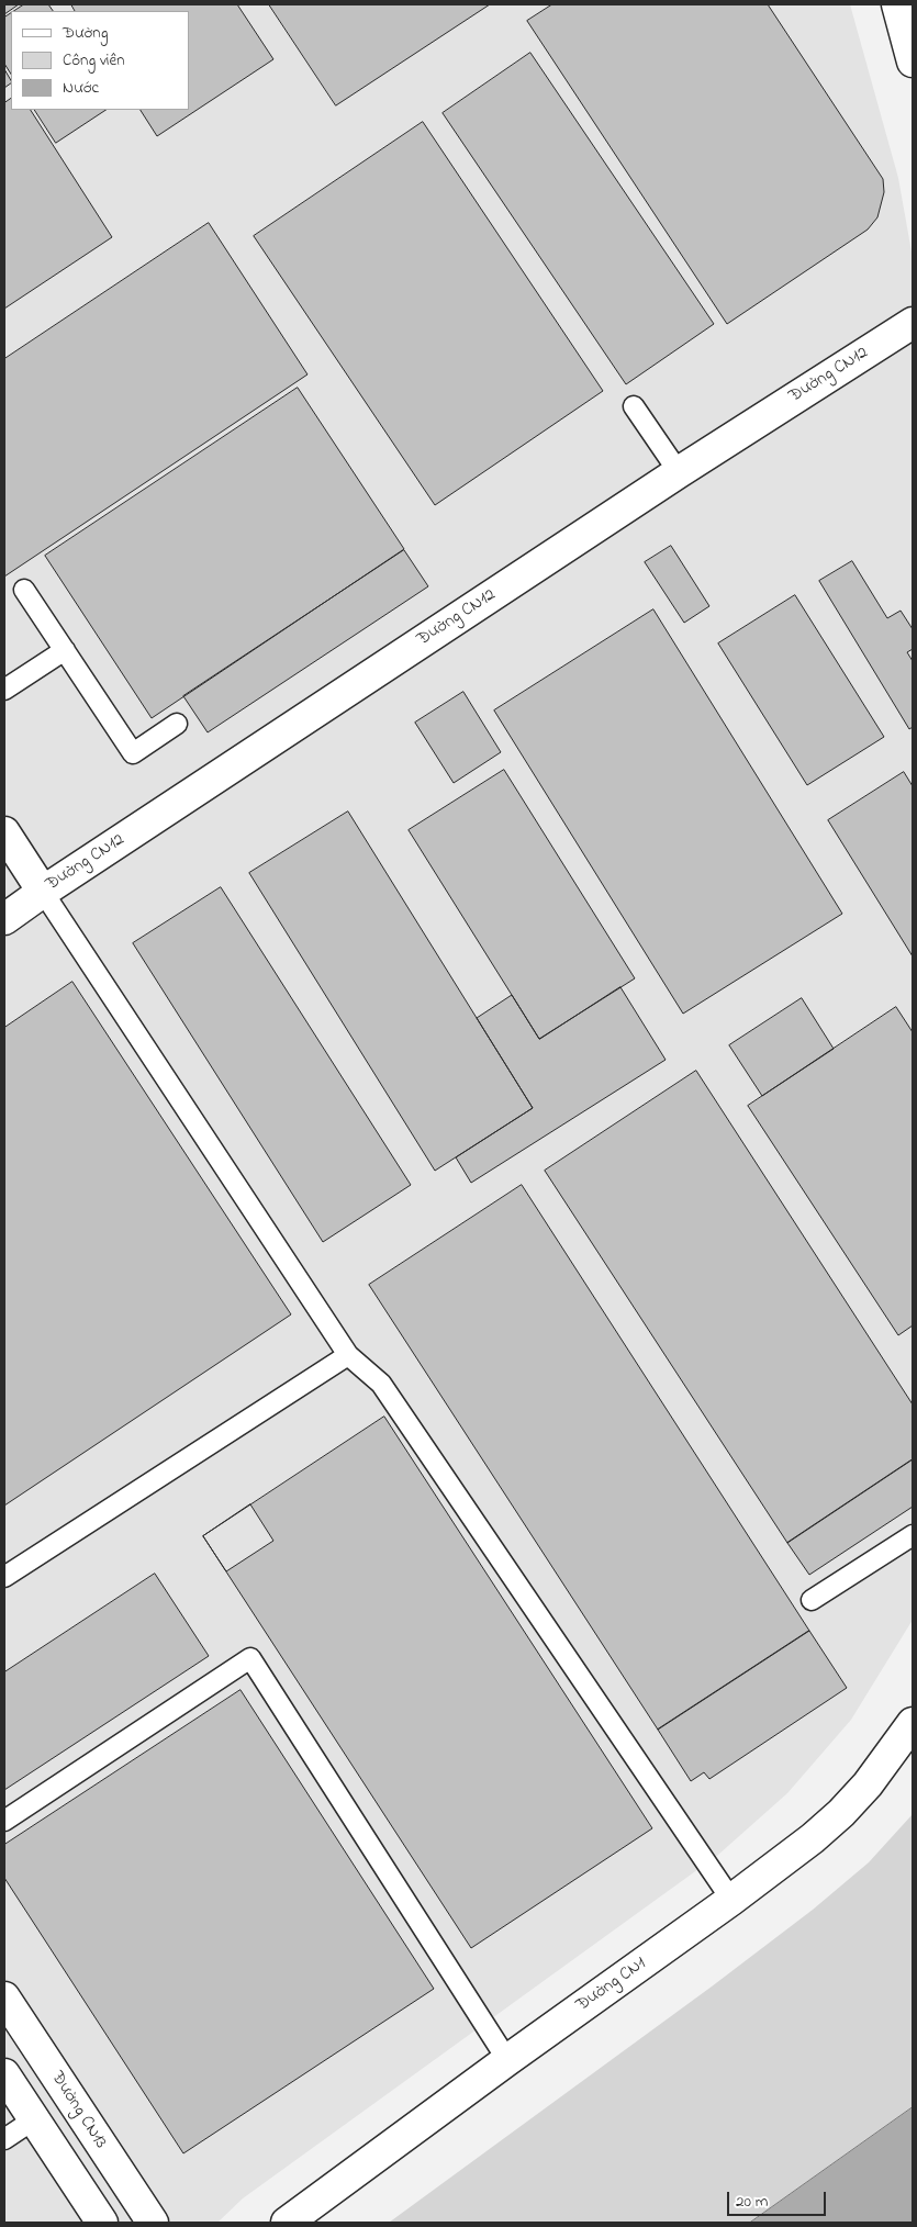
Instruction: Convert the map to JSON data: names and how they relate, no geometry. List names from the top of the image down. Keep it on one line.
{"streets":{"street":["Đường CN12","Đường CN1","Đường CN13"]},"legend":["Đường","Công viên","Nước"],"scale_bar":"20 m"}
